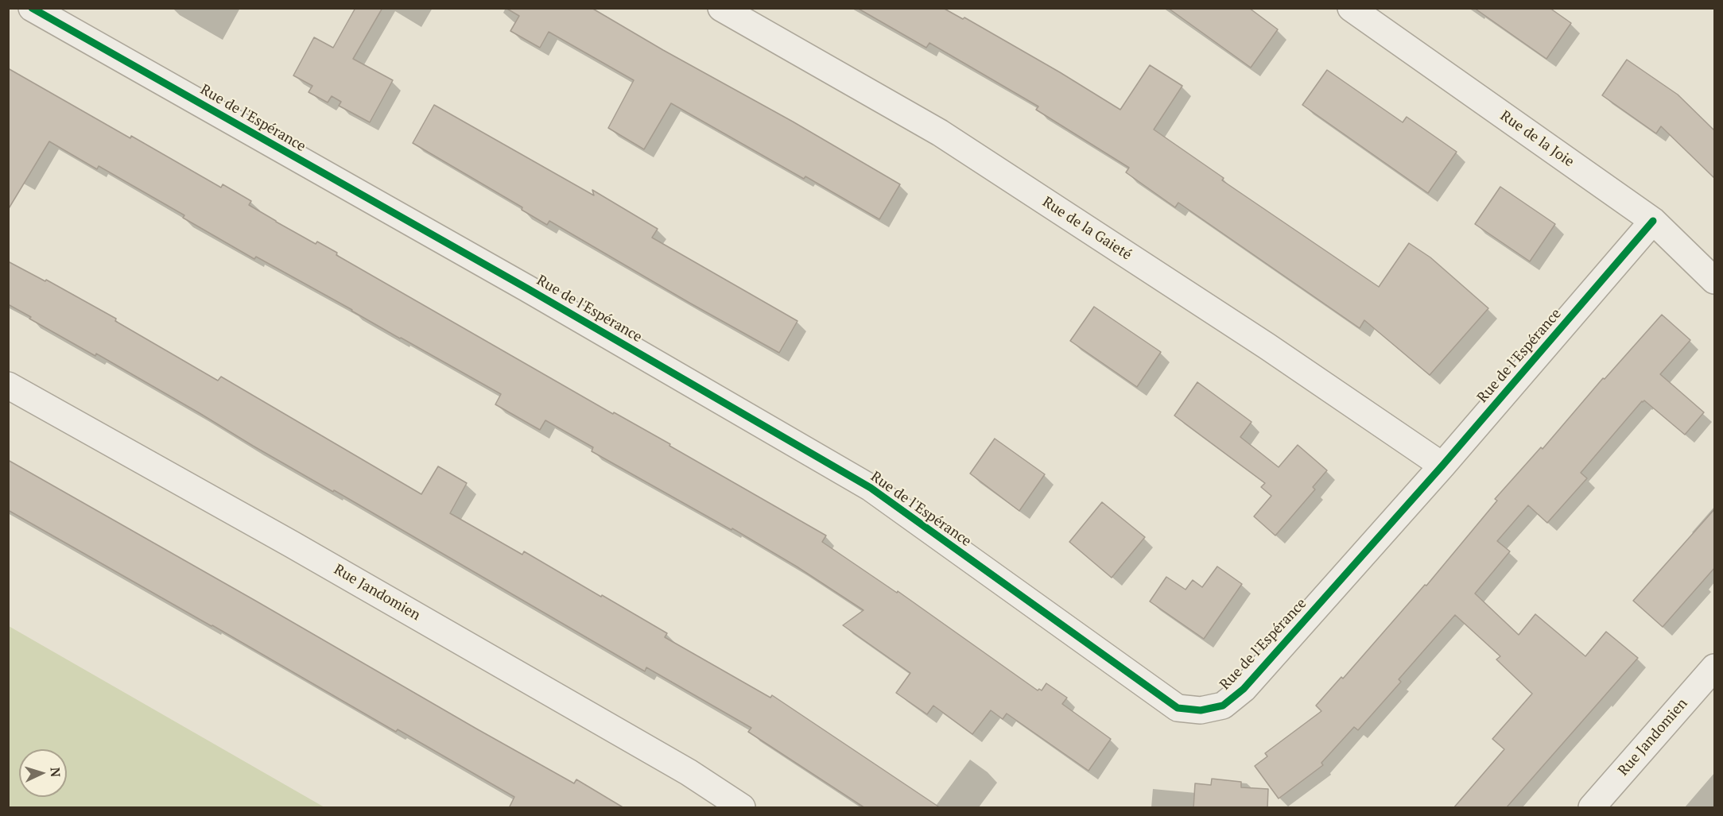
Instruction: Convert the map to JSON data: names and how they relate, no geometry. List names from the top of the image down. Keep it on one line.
{"streets":{"street":["Rue de l'Espérance","Rue de la Joie","Rue de la Gaieté","Rue Jandomien"]},"crossings":[["Rue de l'Espérance","Rue de la Joie"],["Rue de l'Espérance","Rue de la Gaieté"]],"north":"right"}
